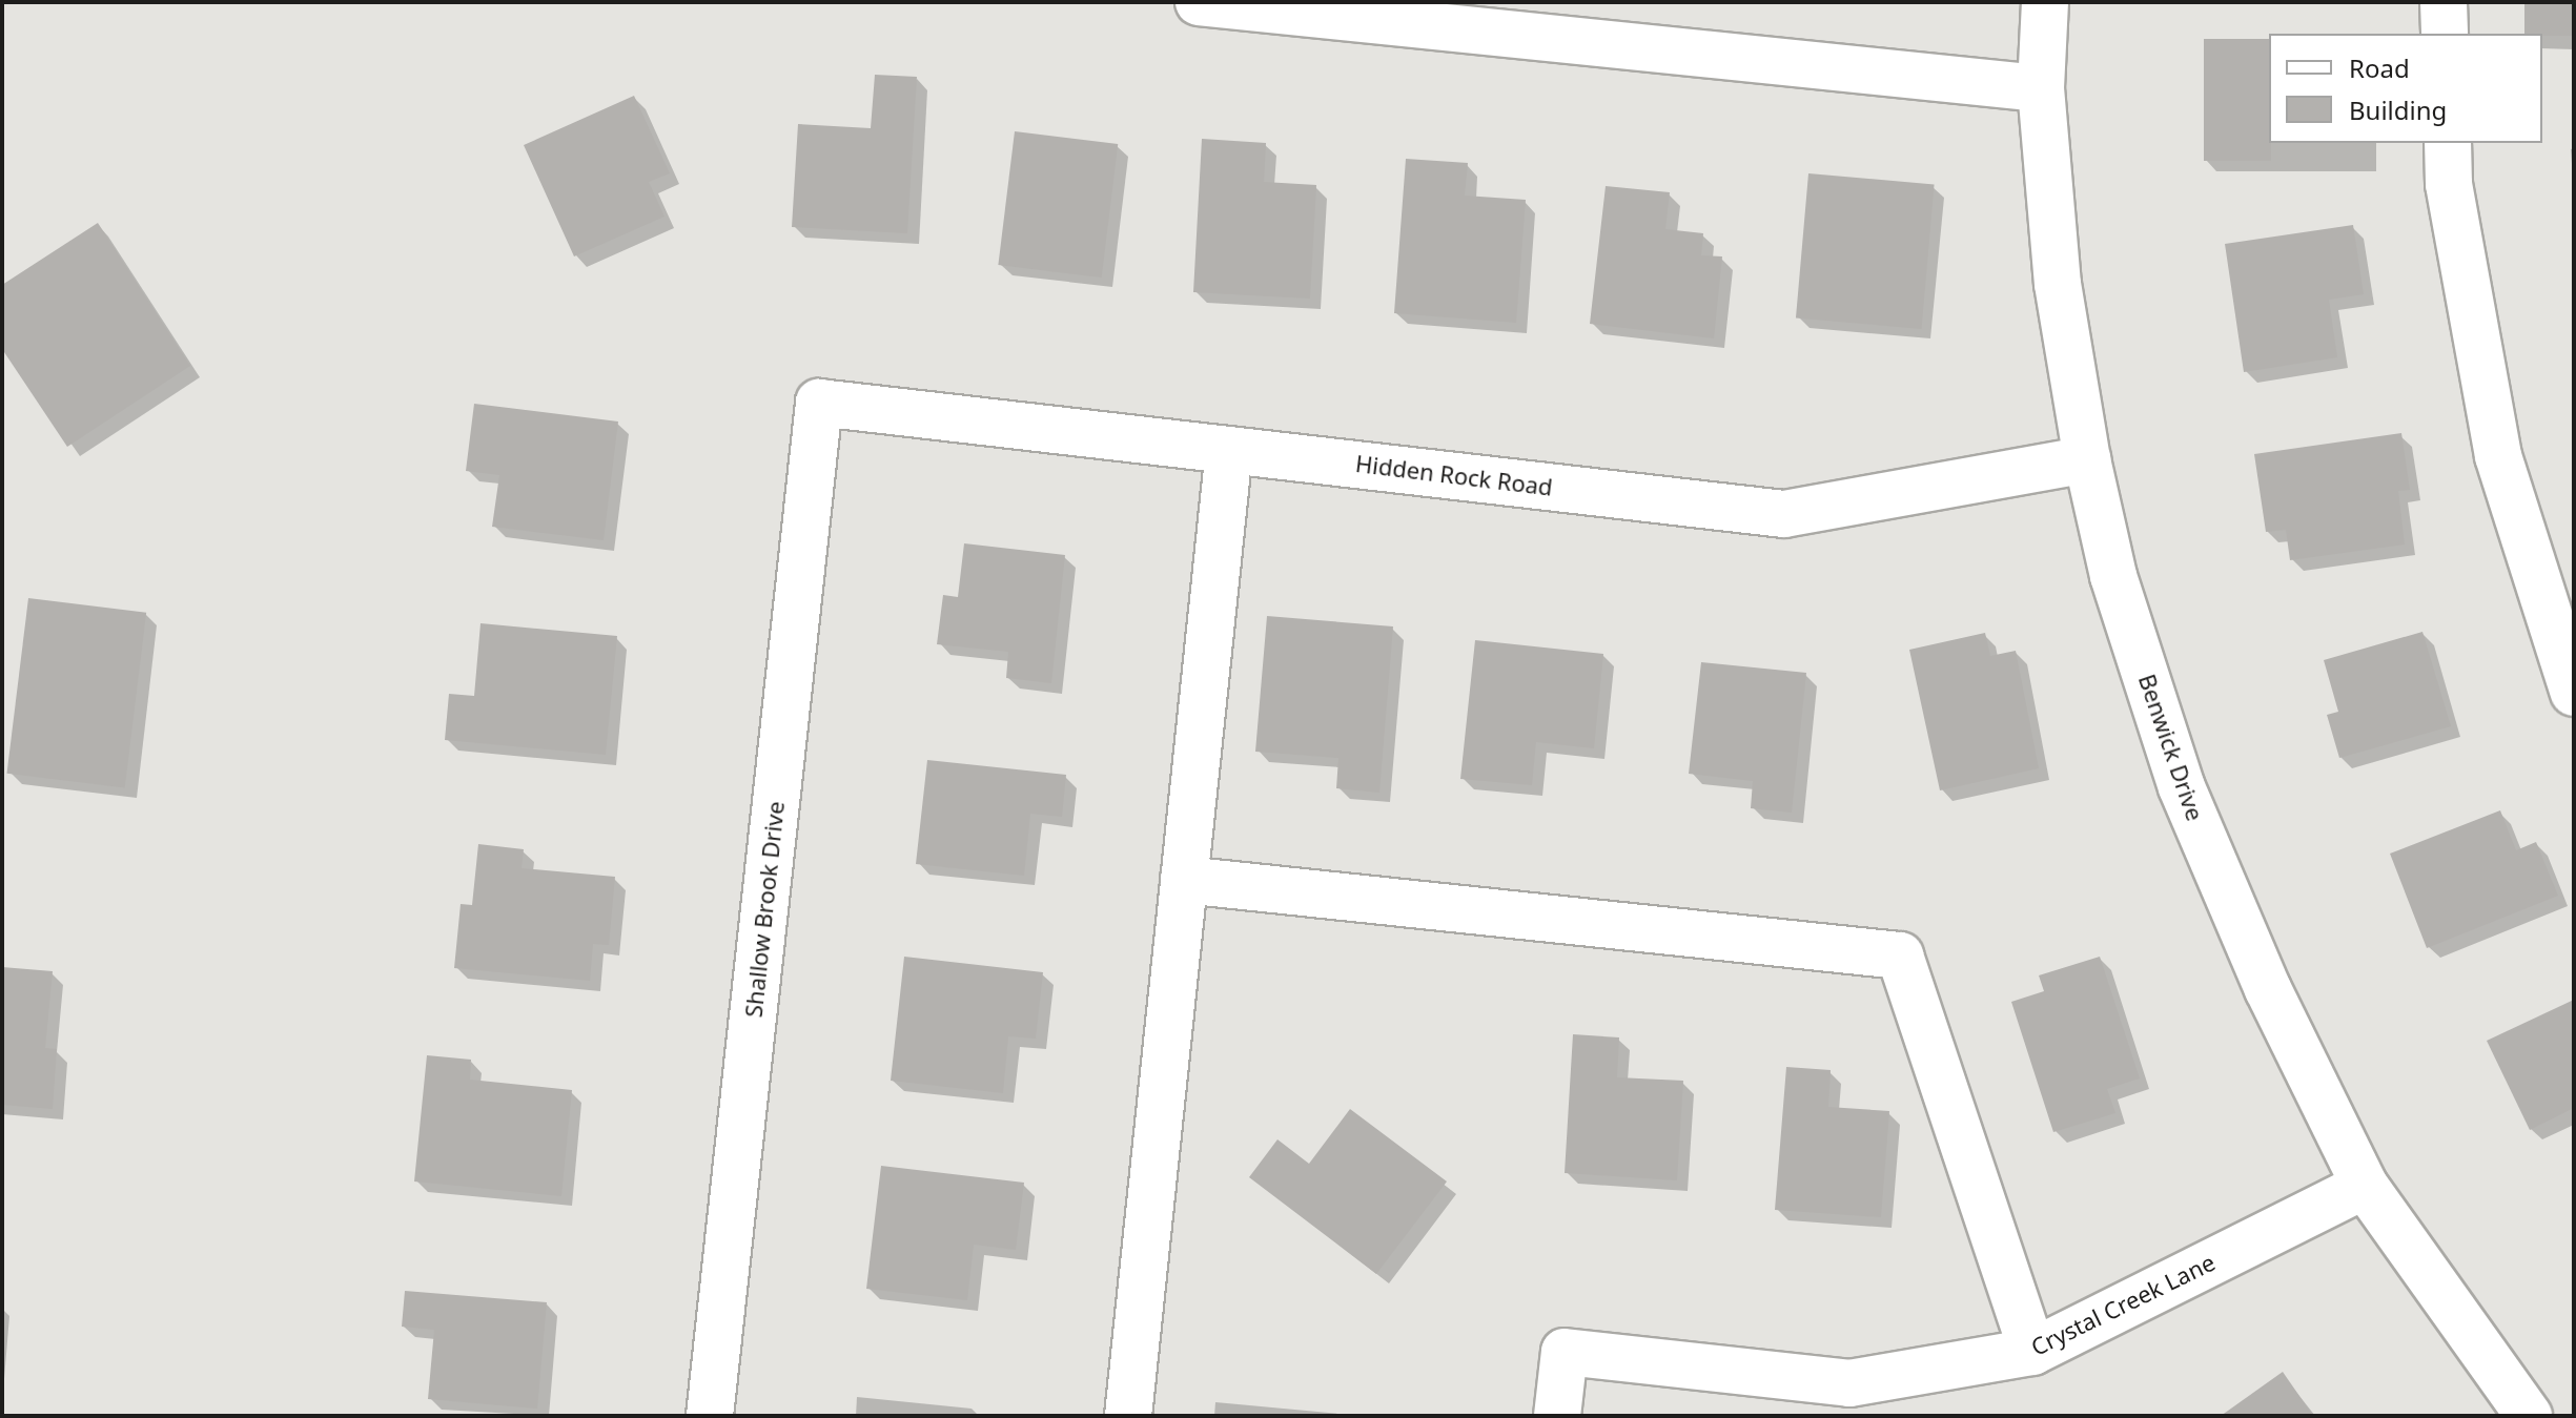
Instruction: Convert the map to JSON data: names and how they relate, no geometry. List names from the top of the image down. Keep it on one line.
{"streets":{"street":["Hidden Rock Road","Benwick Drive","Shallow Brook Drive","Crystal Creek Lane"]},"crossings":[["Hidden Rock Road","Benwick Drive"],["Hidden Rock Road","Shallow Brook Drive"],["Benwick Drive","Crystal Creek Lane"]],"legend":["Road","Building"]}
